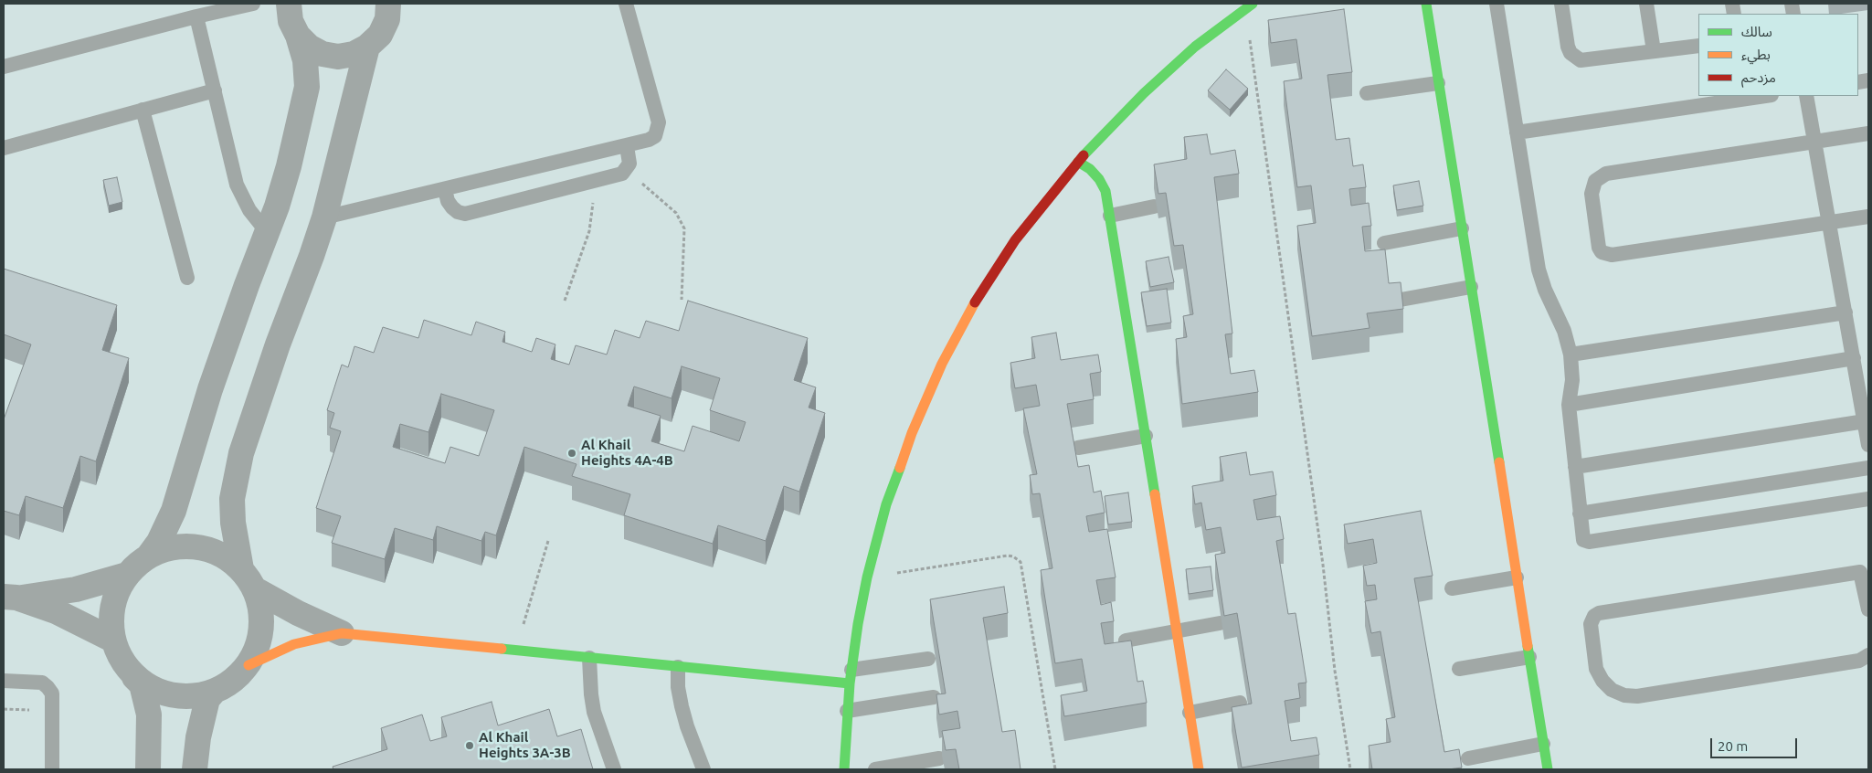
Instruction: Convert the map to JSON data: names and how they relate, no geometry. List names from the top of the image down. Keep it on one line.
{"places":["Al Khail Heights 4A-4B","Al Khail Heights 3A-3B"],"legend":["سالك","بطيء","مزدحم"],"scale_bar":"20 m"}
